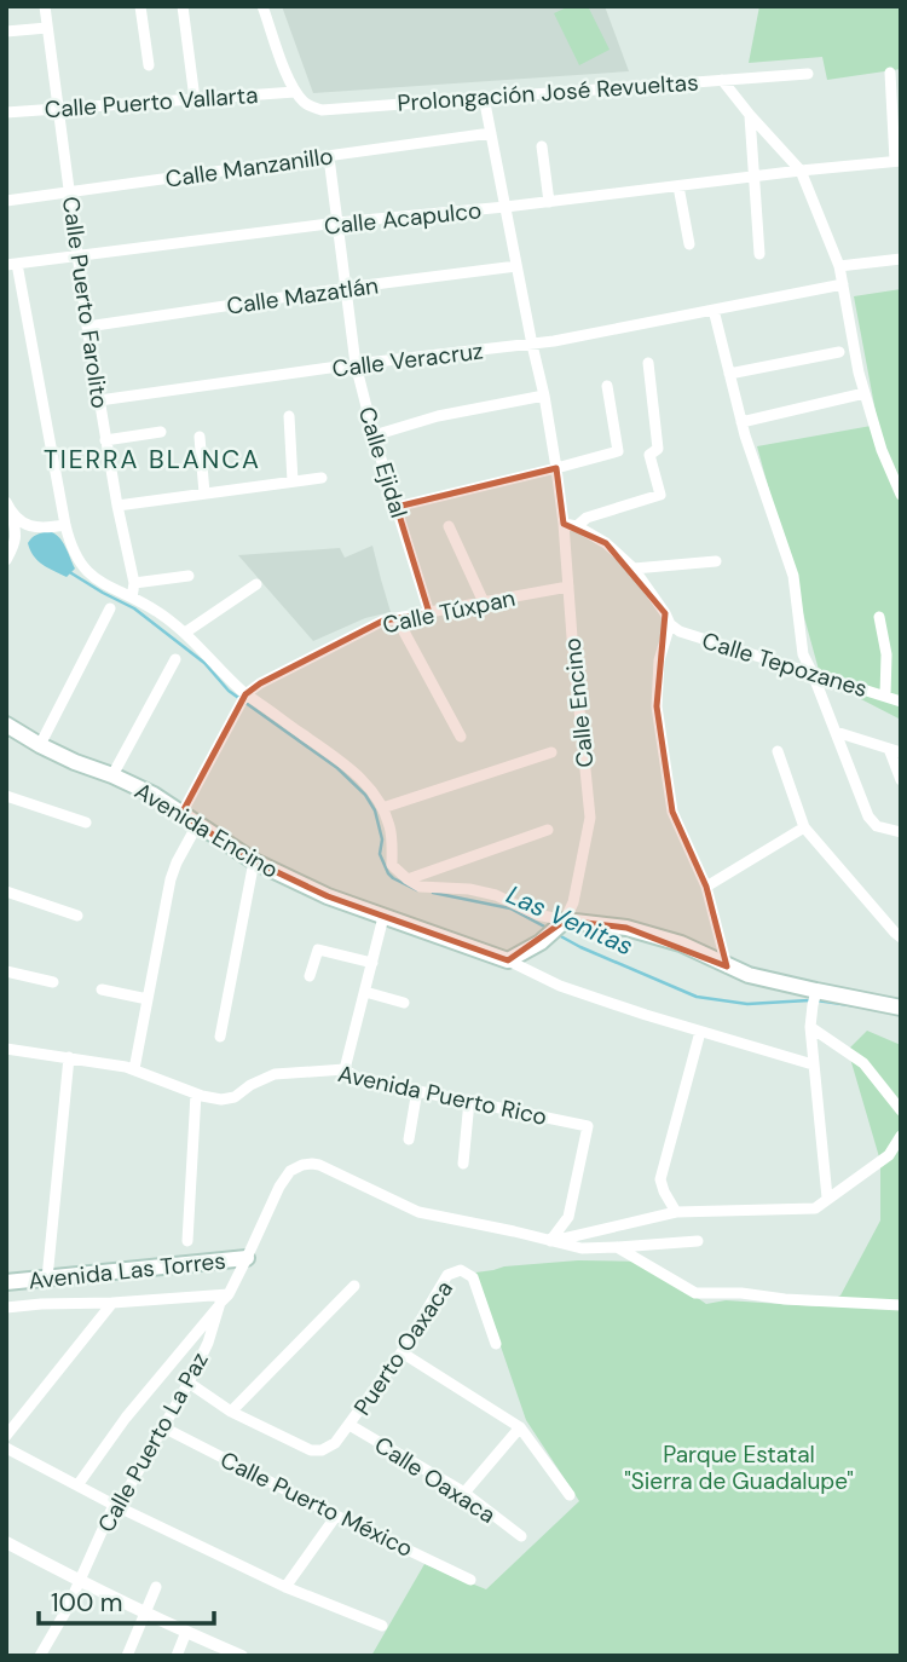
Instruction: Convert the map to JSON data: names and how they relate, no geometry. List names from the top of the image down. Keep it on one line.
{"streets":{"main road":["Avenida Encino","Avenida Las Torres"],"street":["Prolongación José Revueltas","Calle Puerto Vallarta","Calle Manzanillo","Calle Acapulco","Calle Mazatlán","Calle Puerto Farolito","Calle Veracruz","Calle Ejidal","Calle Túxpan","Calle Tepozanes","Calle Encino","Avenida Puerto Rico","Puerto Oaxaca","Calle Puerto La Paz","Calle Oaxaca","Calle Puerto México"]},"crossings":[["Prolongación José Revueltas","Calle Puerto Vallarta"],["Prolongación José Revueltas","Calle Encino"],["Calle Puerto Vallarta","Calle Puerto Farolito"],["Calle Manzanillo","Calle Puerto Farolito"],["Calle Manzanillo","Calle Ejidal"],["Calle Manzanillo","Calle Encino"],["Calle Acapulco","Calle Puerto Farolito"],["Calle Acapulco","Calle Ejidal"],["Calle Acapulco","Calle Encino"],["Calle Mazatlán","Calle Puerto Farolito"],["Calle Mazatlán","Calle Ejidal"],["Calle Mazatlán","Calle Encino"],["Calle Puerto Farolito","Calle Veracruz"],["Calle Veracruz","Calle Ejidal"],["Calle Veracruz","Calle Encino"],["Calle Ejidal","Calle Túxpan"],["Calle Túxpan","Calle Encino"],["Avenida Puerto Rico","Calle Puerto La Paz"],["Avenida Las Torres","Calle Puerto La Paz"],["Puerto Oaxaca","Calle Oaxaca"],["Calle Puerto La Paz","Calle Puerto México"]],"districts":["TIERRA BLANCA"],"water":["Las Venitas"],"parks":["Parque Estatal \"Sierra de Guadalupe\""],"scale_bar":"100 m"}
